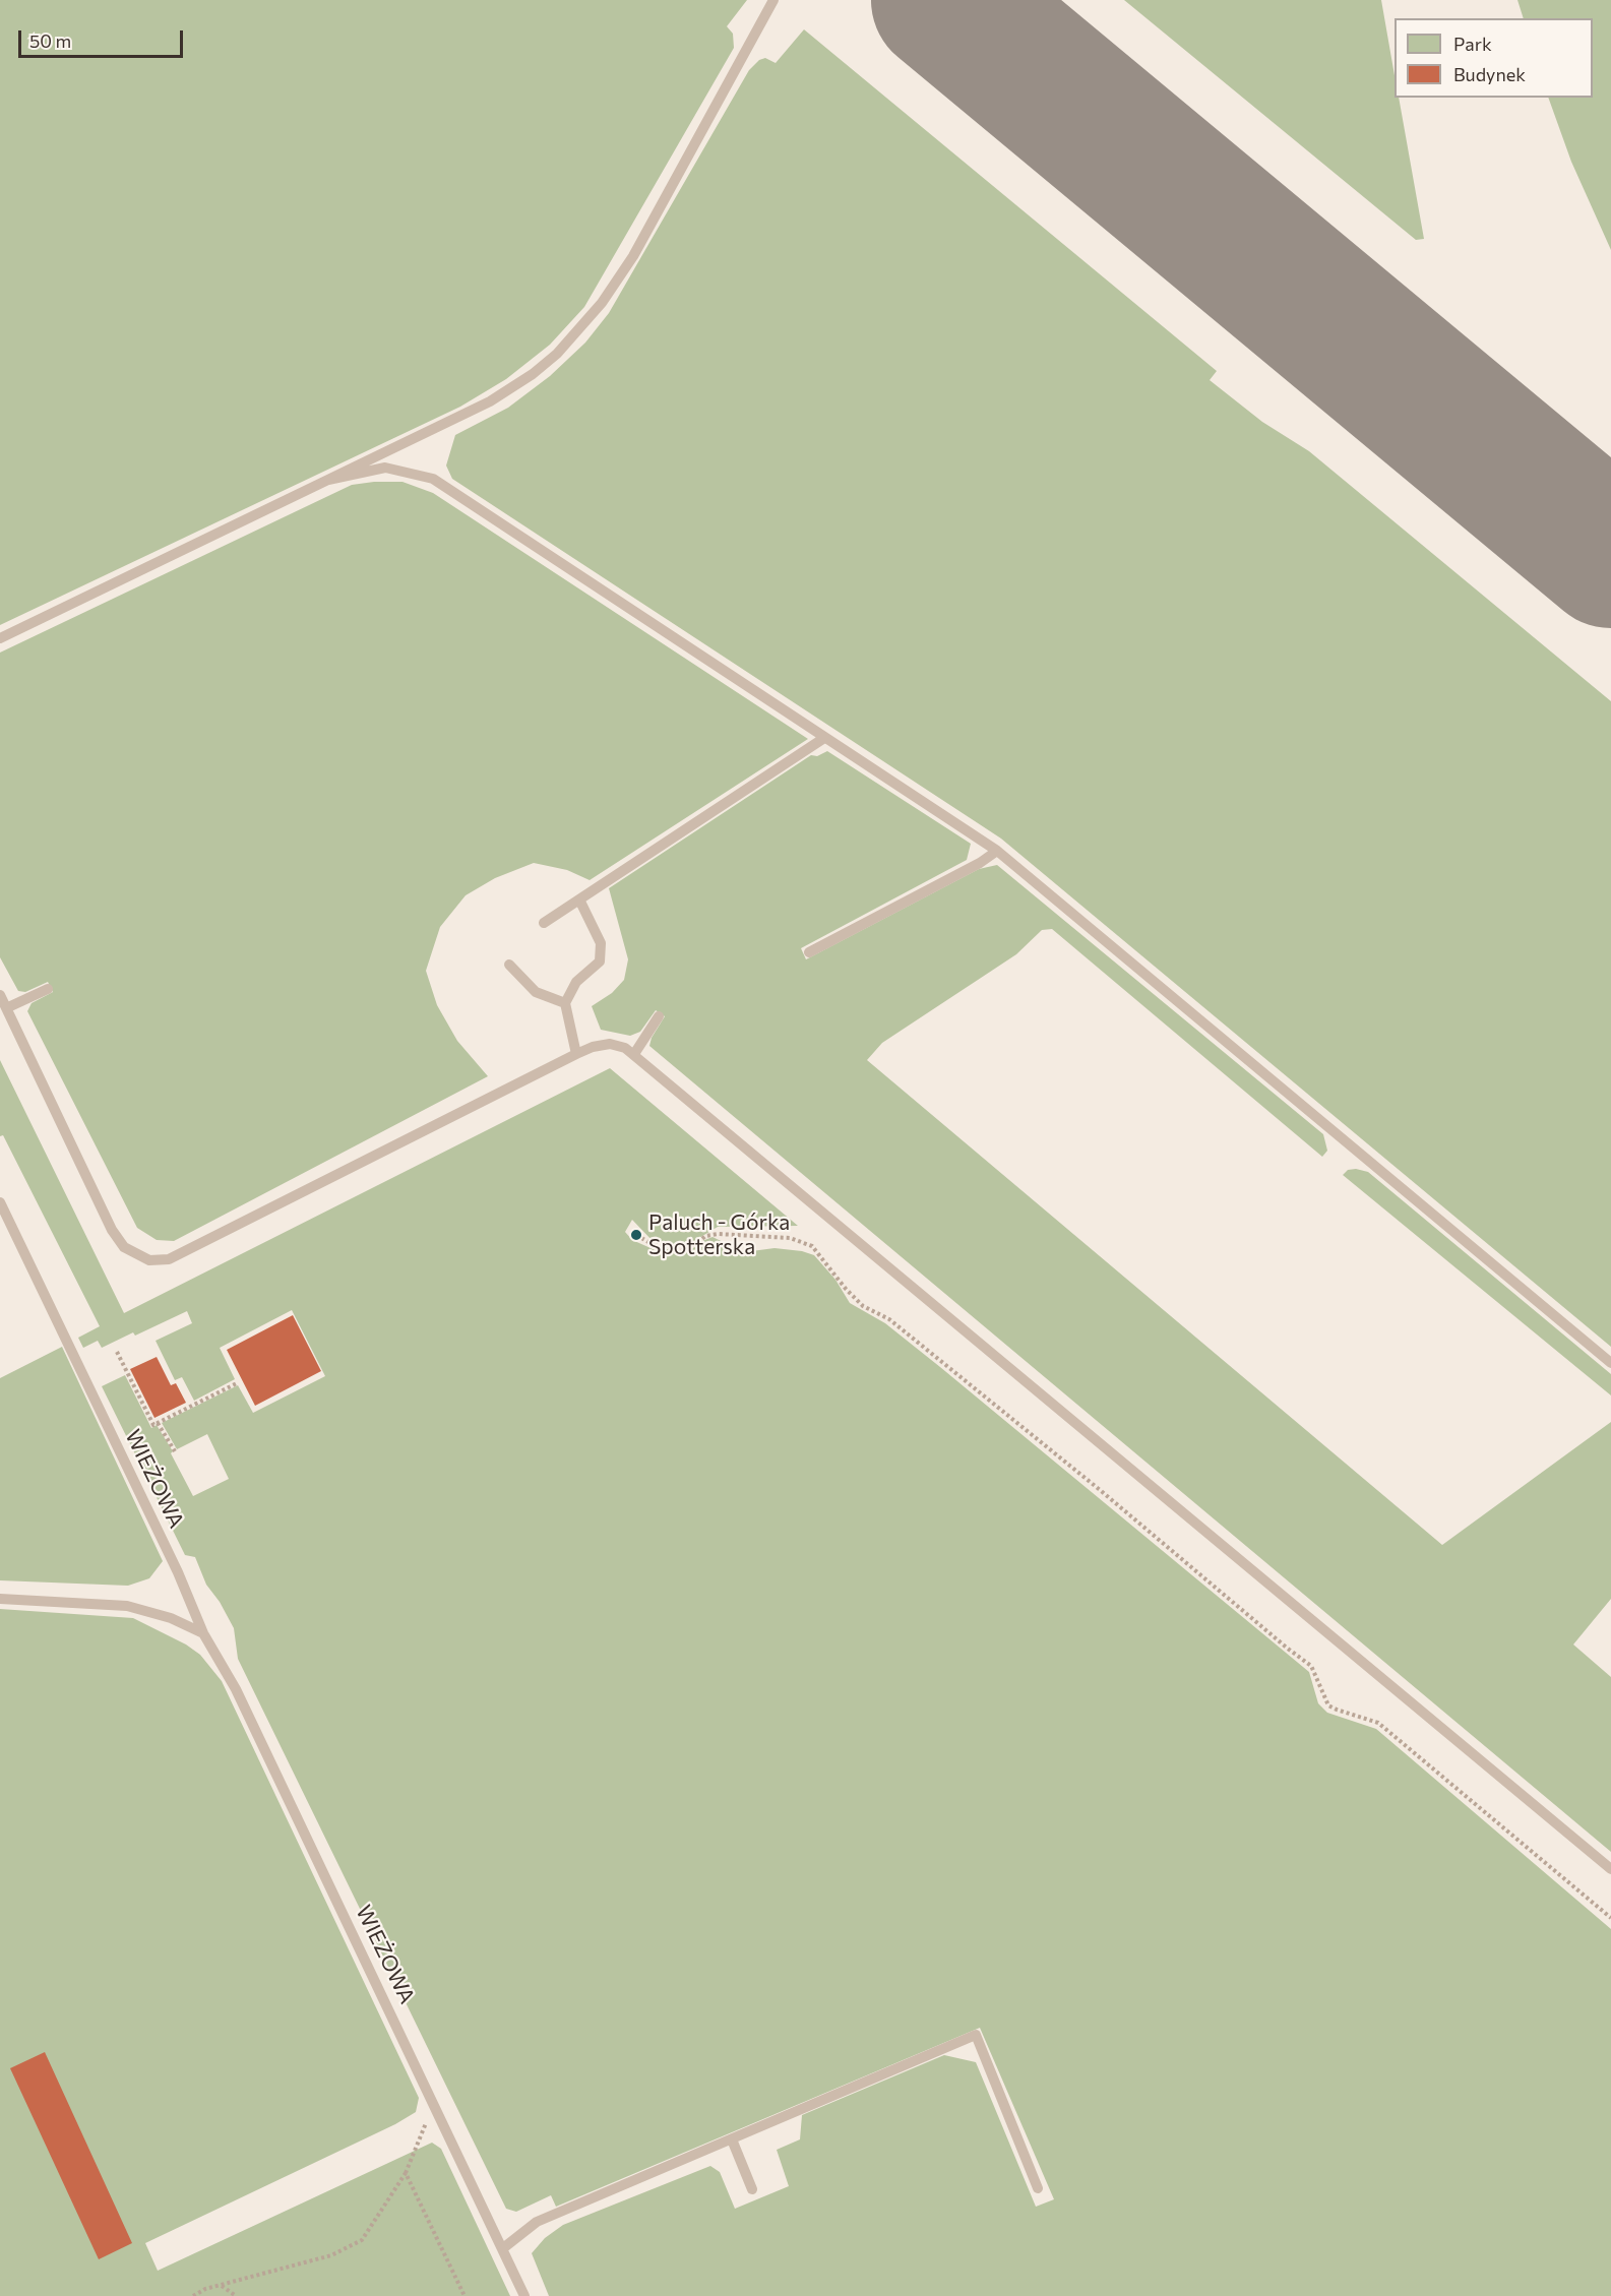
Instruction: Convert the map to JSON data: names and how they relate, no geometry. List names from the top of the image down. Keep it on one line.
{"streets":{"lane":["WIEŻOWA"]},"places":["Paluch - Górka Spotterska"],"legend":["Park","Budynek"],"scale_bar":"50 m"}
